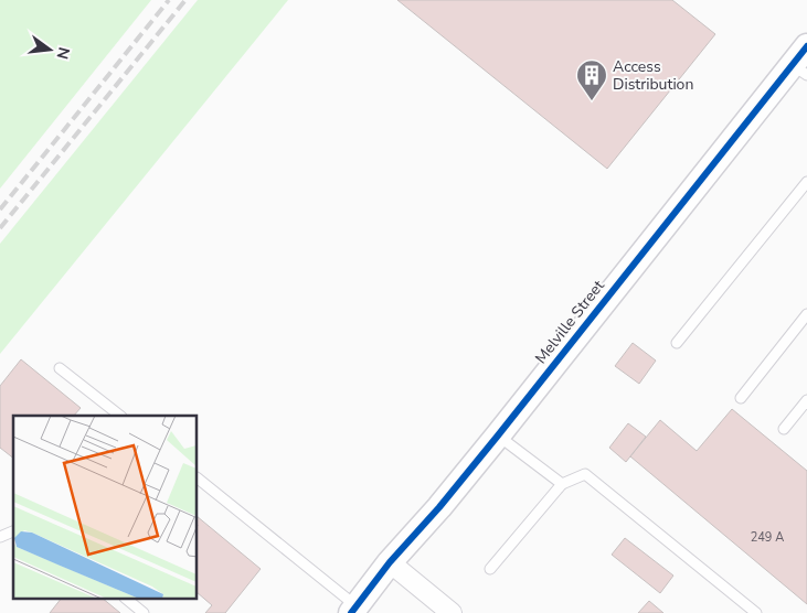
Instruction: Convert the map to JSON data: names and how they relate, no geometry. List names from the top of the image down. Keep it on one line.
{"streets":{"street":["Melville Street"]},"places":{"building":["Access Distribution"]},"house_numbers":["249 A"],"north":"right"}
